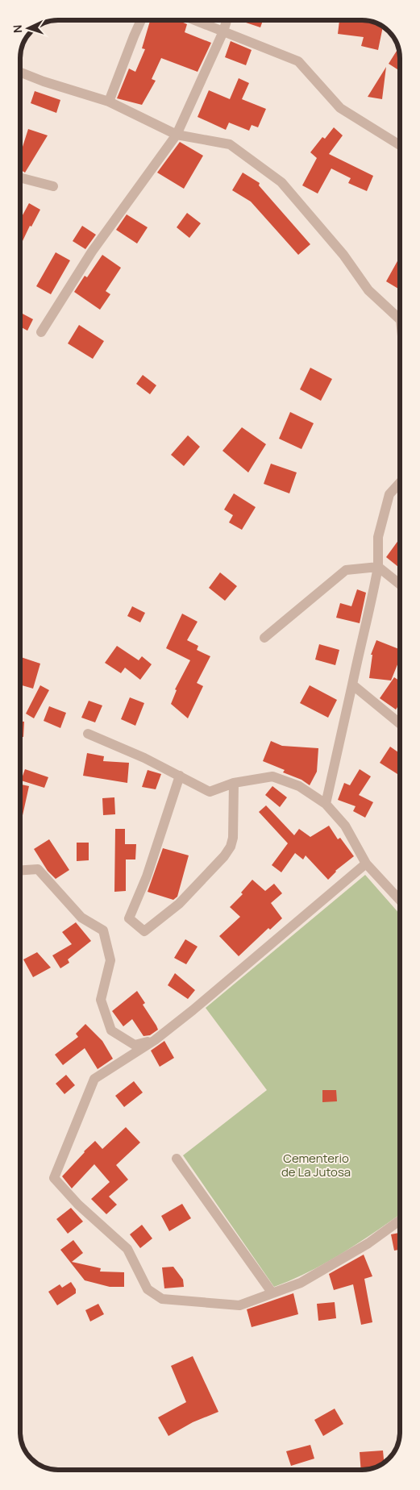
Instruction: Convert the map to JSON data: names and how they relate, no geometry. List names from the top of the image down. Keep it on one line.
{"parks":["Cementerio de La Jutosa"],"north":"left"}
